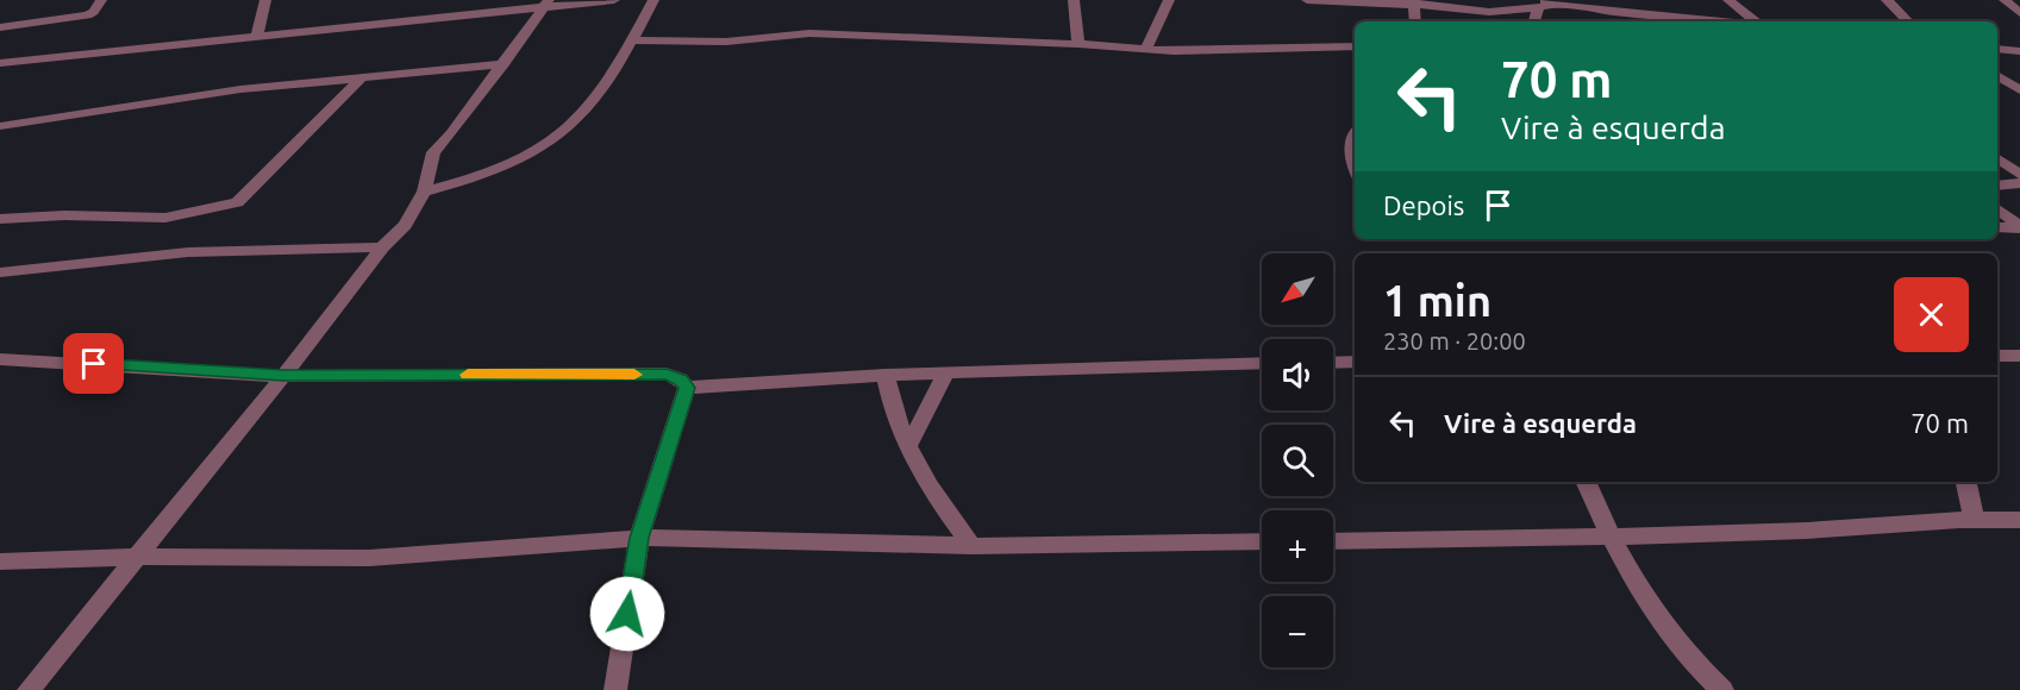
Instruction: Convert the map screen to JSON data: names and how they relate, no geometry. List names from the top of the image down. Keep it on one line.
{"north":"bottom left","page":{"turn":["70 m","Vire à esquerda"],"then":"Depois","map_buttons":["+","−"],"heading":["1 min","230 m · 20:00"],"list":[{"name":"Vire à esquerda","value":"70 m"}]}}
